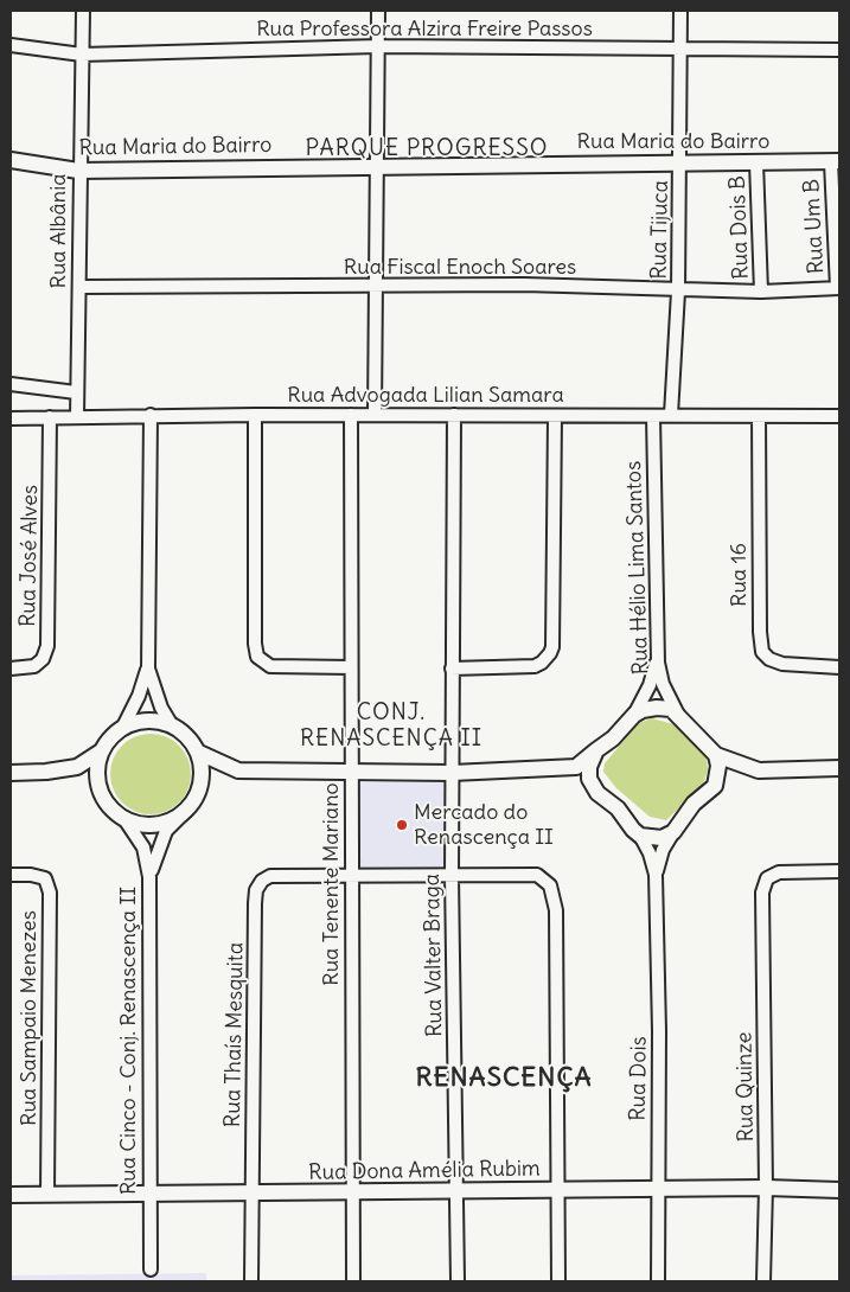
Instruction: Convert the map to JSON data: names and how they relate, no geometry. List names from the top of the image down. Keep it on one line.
{"streets":{"street":["Rua Professora Alzira Freire Passos","Rua Maria do Bairro","Rua Um B","Rua Dois B","Rua Tijuca","Rua Albânia","Rua Fiscal Enoch Soares","Rua Advogada Lilian Samara","Rua José Alves","Rua Hélio Lima Santos","Rua 16","Rua Tenente Mariano","Rua Valter Braga","Rua Sampaio Menezes","Rua Thaís Mesquita","Rua Cinco - Conj. Renascença II","Rua Dois","Rua Quinze","Rua Dona Amélia Rubim"]},"crossings":[["Rua Professora Alzira Freire Passos","Rua Tijuca"],["Rua Professora Alzira Freire Passos","Rua Albânia"],["Rua Maria do Bairro","Rua Um B"],["Rua Maria do Bairro","Rua Dois B"],["Rua Maria do Bairro","Rua Tijuca"],["Rua Maria do Bairro","Rua Albânia"],["Rua Um B","Rua Fiscal Enoch Soares"],["Rua Dois B","Rua Fiscal Enoch Soares"],["Rua Tijuca","Rua Fiscal Enoch Soares"],["Rua Tijuca","Rua Advogada Lilian Samara"],["Rua Albânia","Rua Fiscal Enoch Soares"],["Rua Albânia","Rua Advogada Lilian Samara"],["Rua Advogada Lilian Samara","Rua José Alves"],["Rua Advogada Lilian Samara","Rua Hélio Lima Santos"],["Rua Advogada Lilian Samara","Rua 16"],["Rua Advogada Lilian Samara","Rua Tenente Mariano"],["Rua Advogada Lilian Samara","Rua Valter Braga"],["Rua Tenente Mariano","Rua Thaís Mesquita"],["Rua Tenente Mariano","Rua Dona Amélia Rubim"],["Rua Valter Braga","Rua Thaís Mesquita"],["Rua Valter Braga","Rua Dona Amélia Rubim"],["Rua Sampaio Menezes","Rua Dona Amélia Rubim"],["Rua Thaís Mesquita","Rua Dona Amélia Rubim"],["Rua Cinco - Conj. Renascença II","Rua Dona Amélia Rubim"],["Rua Dois","Rua Dona Amélia Rubim"],["Rua Quinze","Rua Dona Amélia Rubim"]],"districts":["PARQUE PROGRESSO","CONJ. RENASCENÇA II","RENASCENÇA"],"places":["Mercado do Renascença II"]}
